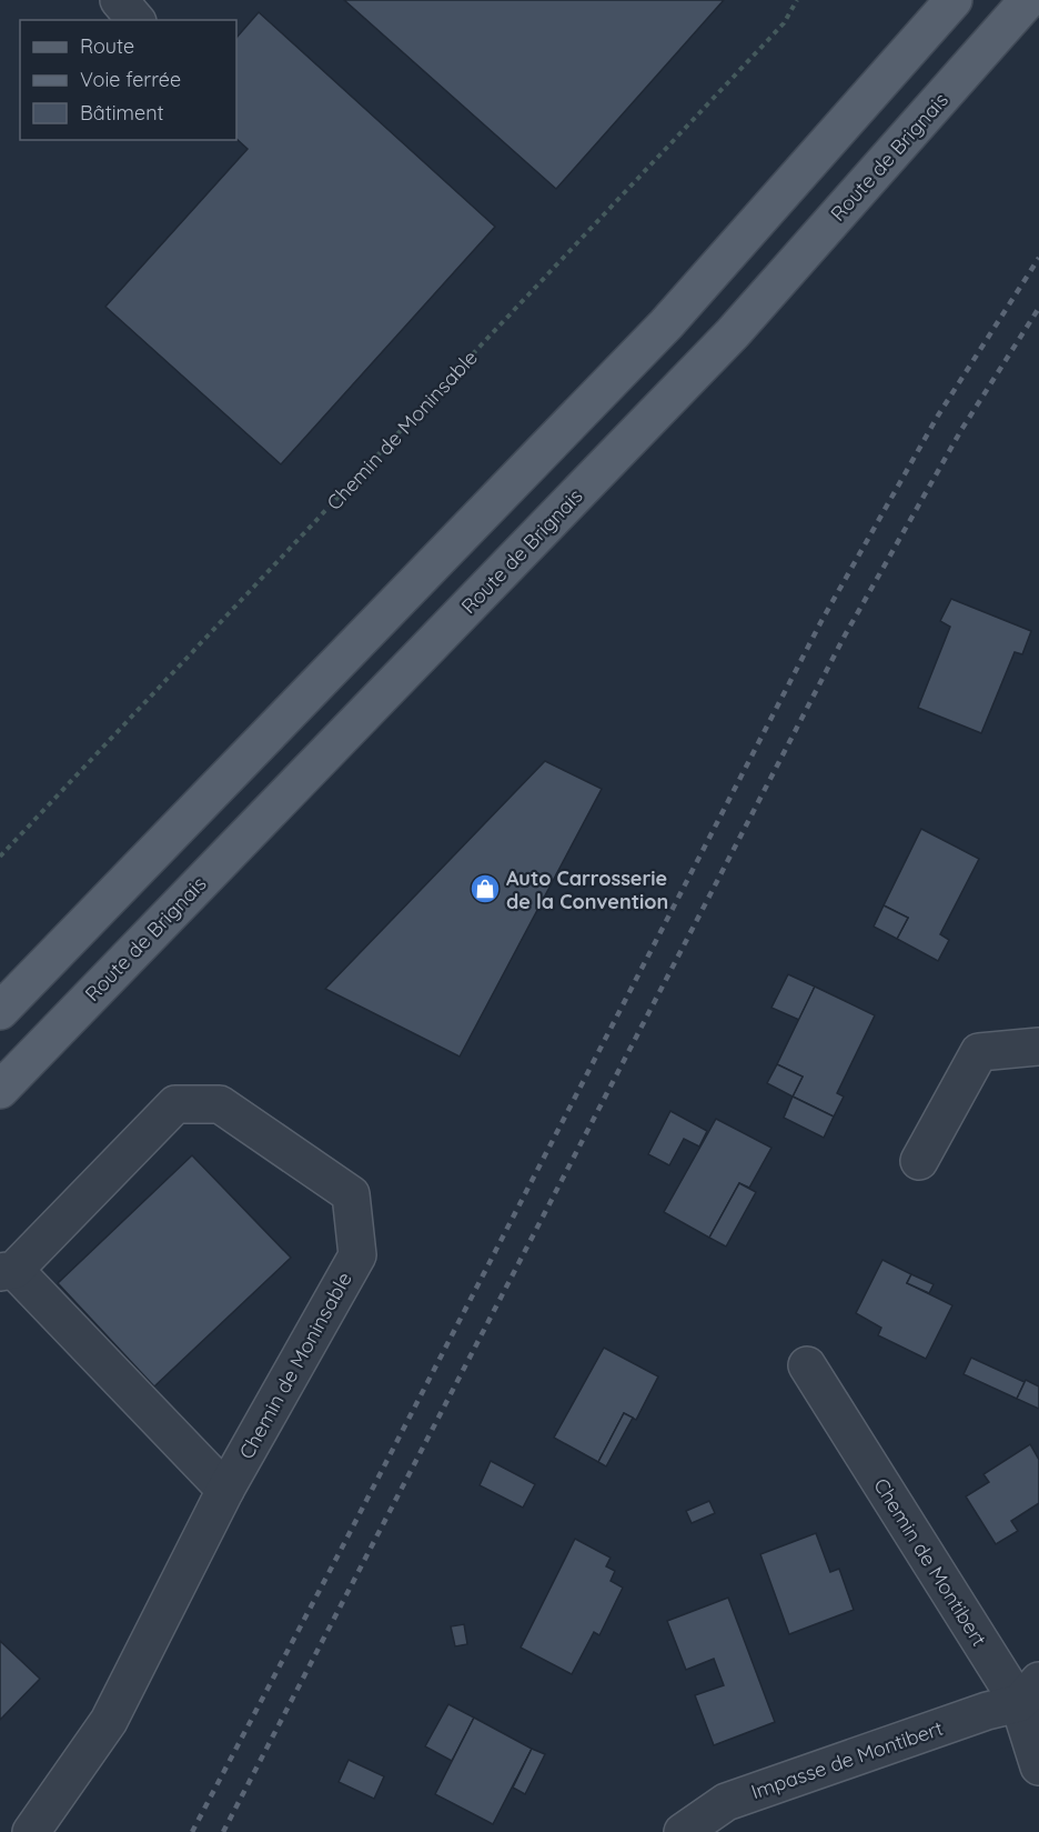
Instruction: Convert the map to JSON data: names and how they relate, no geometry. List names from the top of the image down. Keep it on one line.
{"streets":{"main road":["Route de Brignais"],"street":["Chemin de Moninsable","Chemin de Montibert","Impasse de Montibert"]},"crossings":[["Chemin de Montibert","Impasse de Montibert"]],"places":{"shop":["Auto Carrosserie de la Convention"]},"legend":["Route","Voie ferrée","Bâtiment"]}
